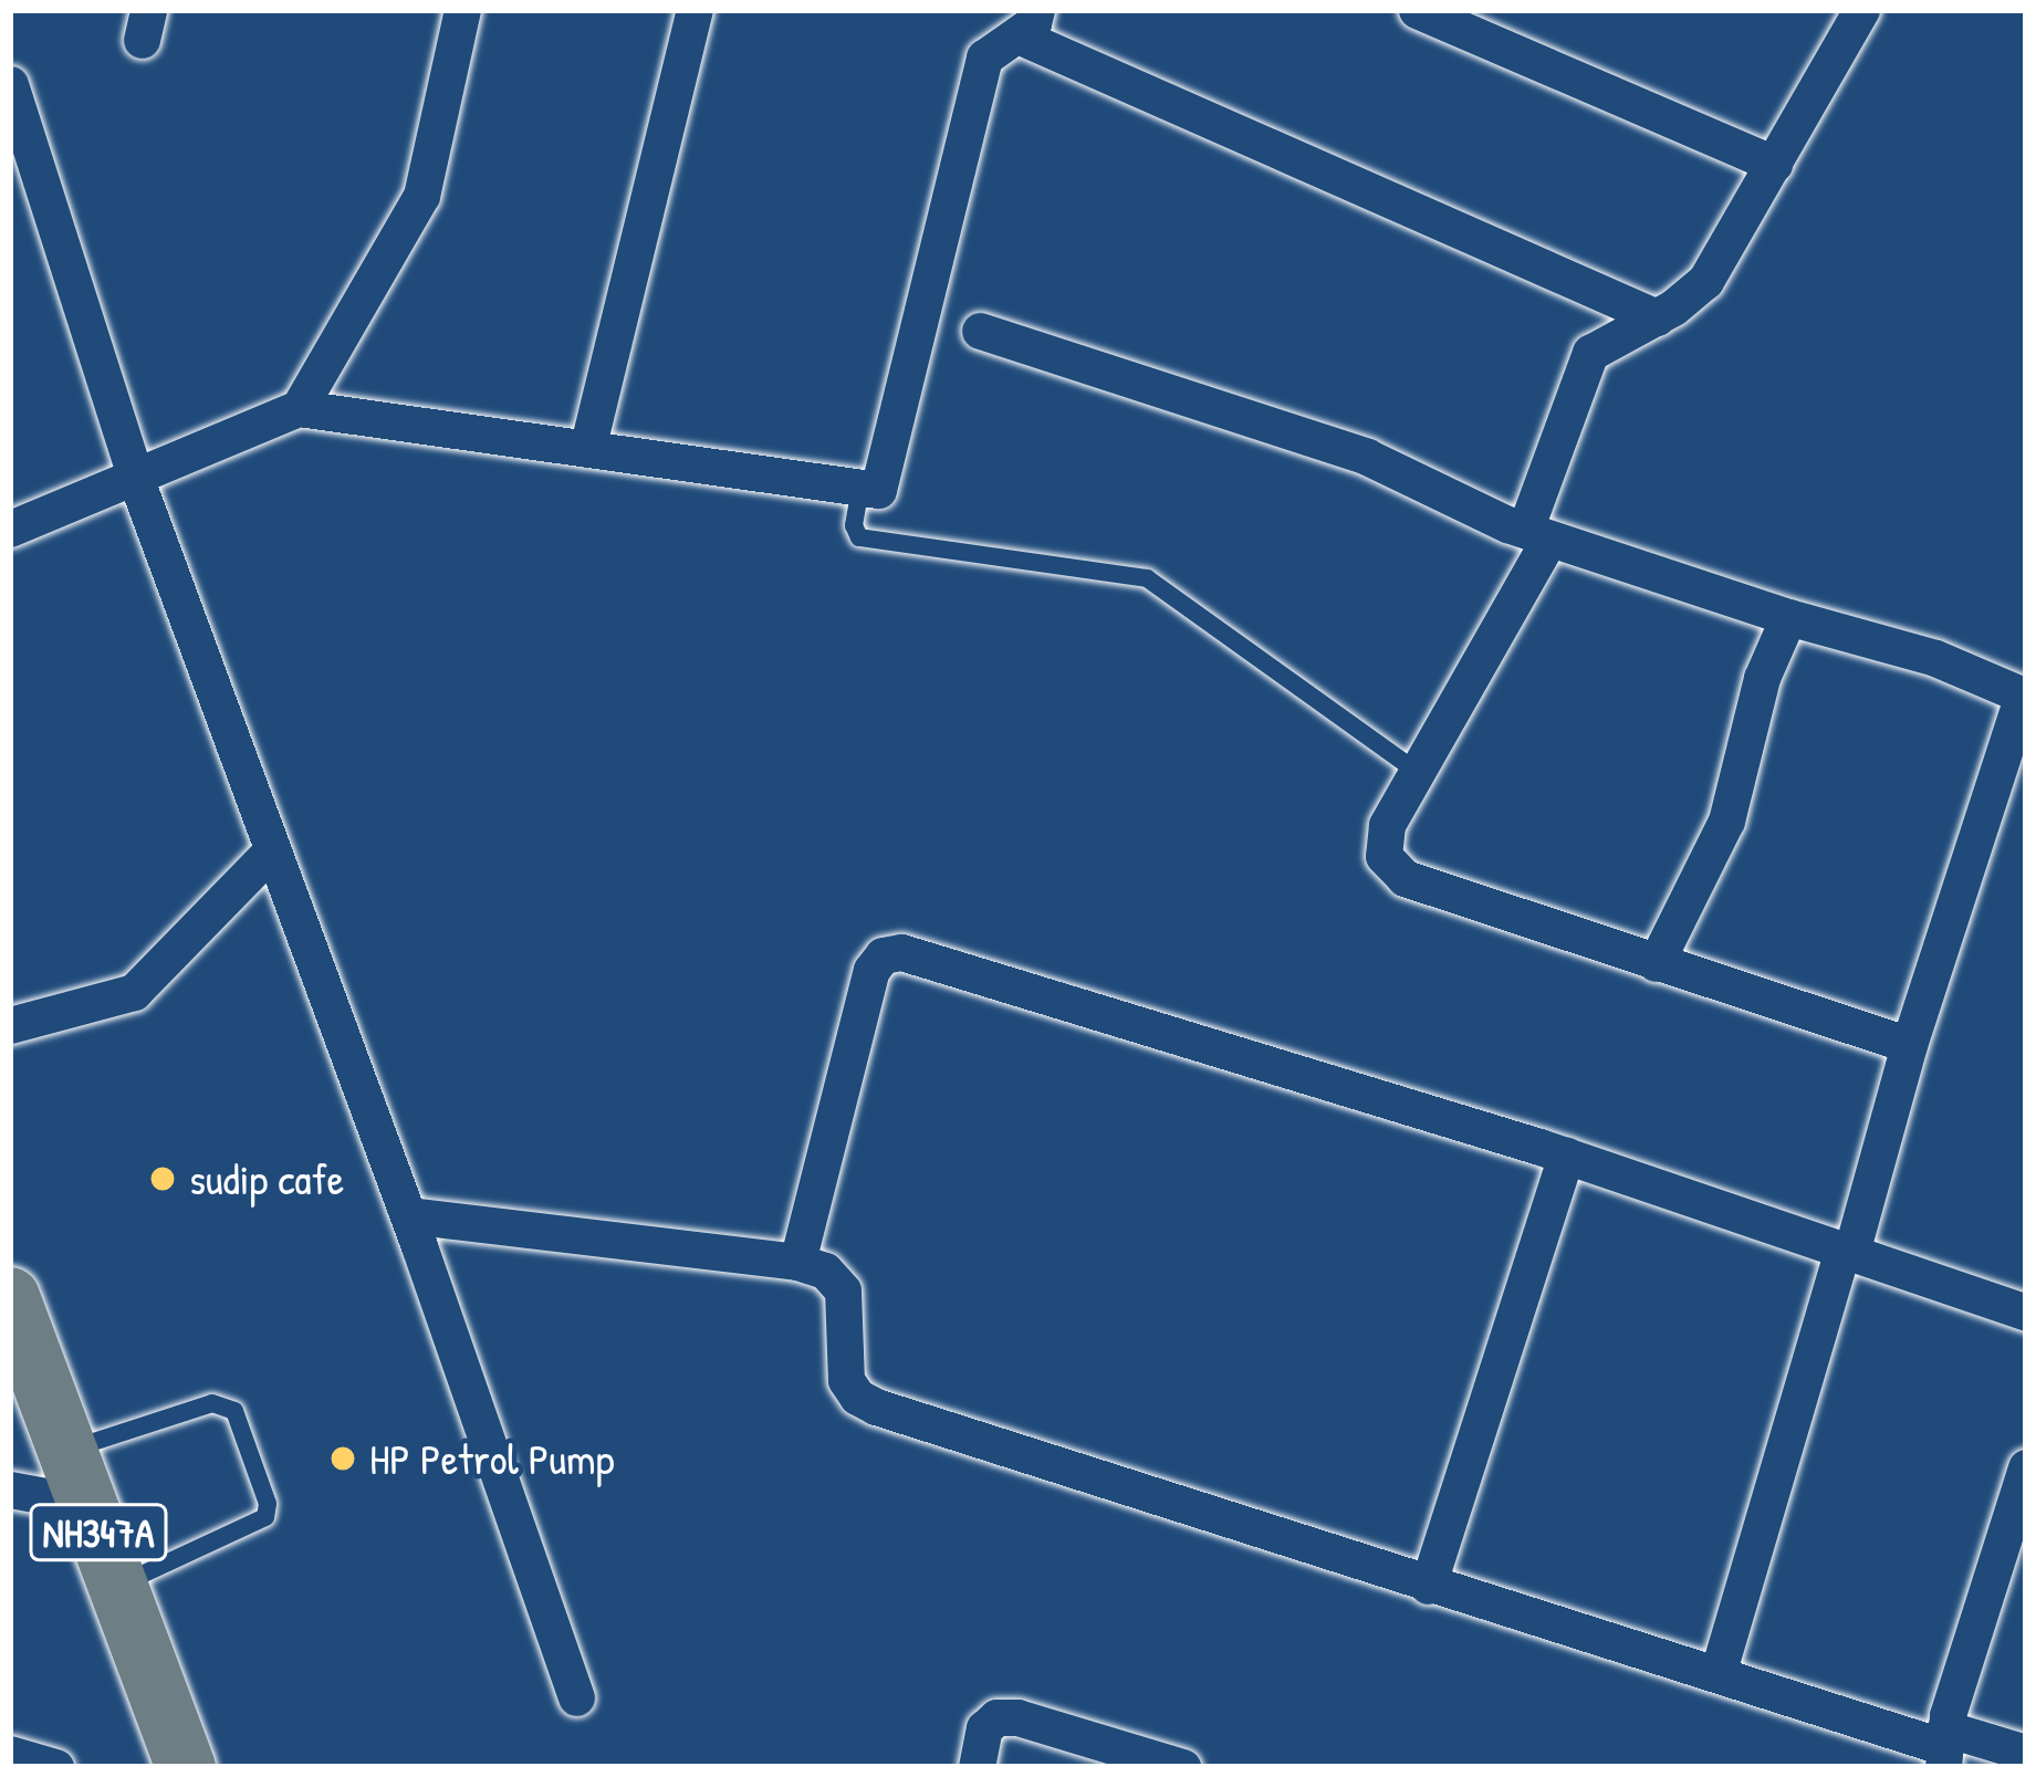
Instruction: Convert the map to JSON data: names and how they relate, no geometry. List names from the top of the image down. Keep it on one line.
{"streets":{"highway":["NH347A"]},"places":["sudip cafe","HP Petrol Pump"]}
